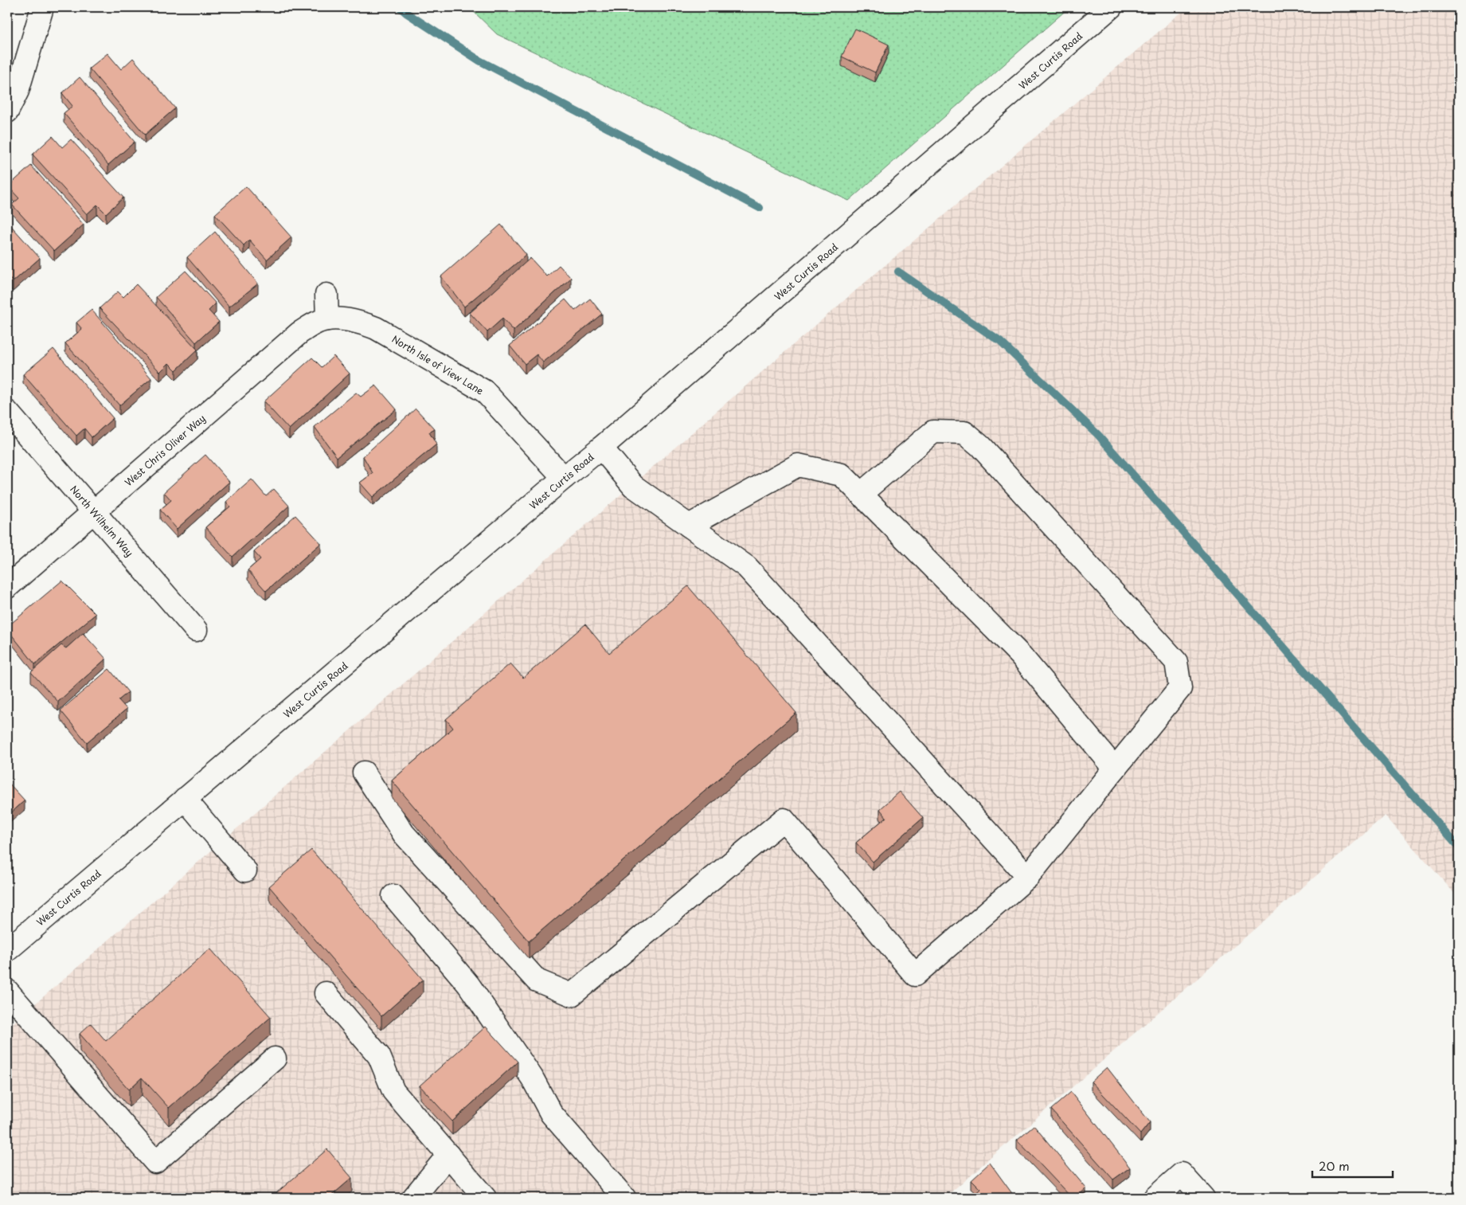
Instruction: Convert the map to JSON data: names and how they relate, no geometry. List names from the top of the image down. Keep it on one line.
{"streets":{"street":["West Curtis Road","North Isle of View Lane","West Chris Oliver Way","North Wilhelm Way"]},"crossings":[["West Curtis Road","North Isle of View Lane"],["North Isle of View Lane","West Chris Oliver Way"],["West Chris Oliver Way","North Wilhelm Way"]],"scale_bar":"20 m"}
